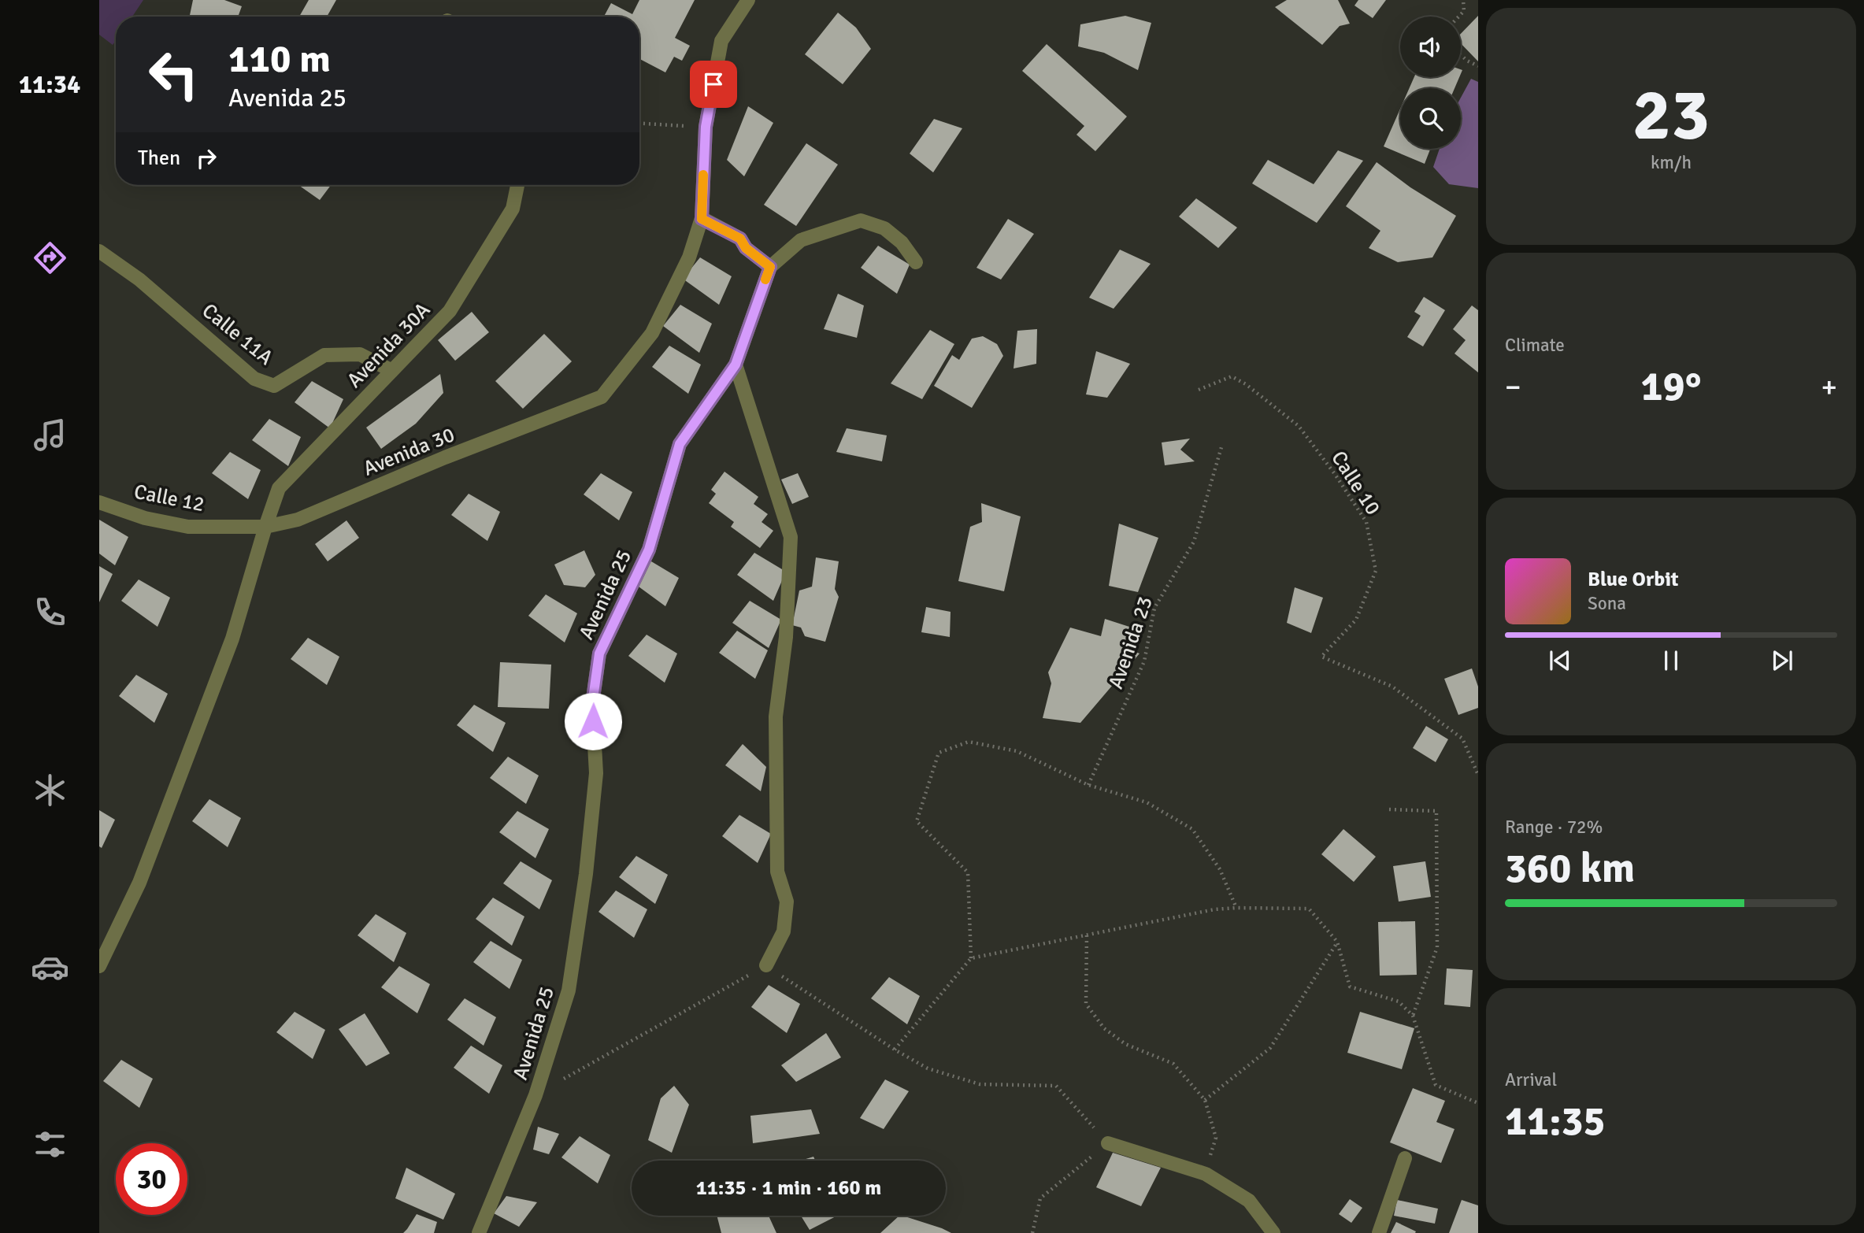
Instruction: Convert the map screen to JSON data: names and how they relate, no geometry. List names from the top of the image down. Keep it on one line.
{"streets":{"street":["Calle 11A","Avenida 30A","Avenida 30","Calle 12","Avenida 25"],"path":["Calle 10","Avenida 23"]},"crossings":[["Calle 11A","Avenida 30A"],["Avenida 30A","Avenida 30"],["Avenida 30A","Calle 12"],["Avenida 30","Calle 12"]],"page":{"tabs":"11:34","tile":[["23","km/h"],"Climate",["Range · 72%","360 km"],["Arrival","11:35"]],"turn":["110 m","Avenida 25"],"then":"Then","heat":["−","19°","+"],"song":["Blue Orbit","Sona"],"limit":"30","trip":"11:35 · 1 min · 160 m"}}
